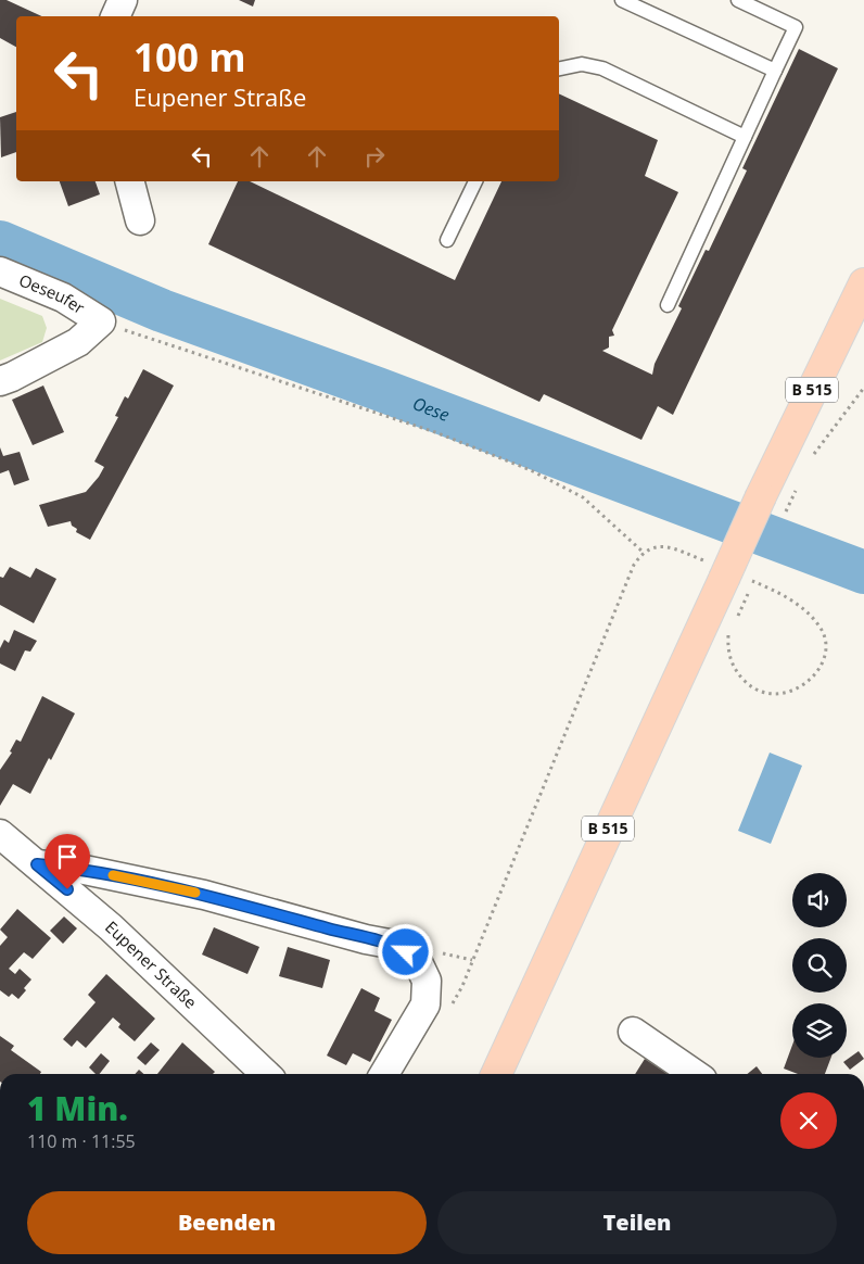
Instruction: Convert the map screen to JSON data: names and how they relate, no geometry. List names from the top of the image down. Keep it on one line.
{"streets":{"main road":["B 515"],"street":["Oeseufer","Eupener Straße"]},"water":["Oese"],"page":{"turn":["100 m","Eupener Straße"],"heading":["1 Min.","110 m · 11:55"],"buttons":["Beenden","Teilen"]}}
